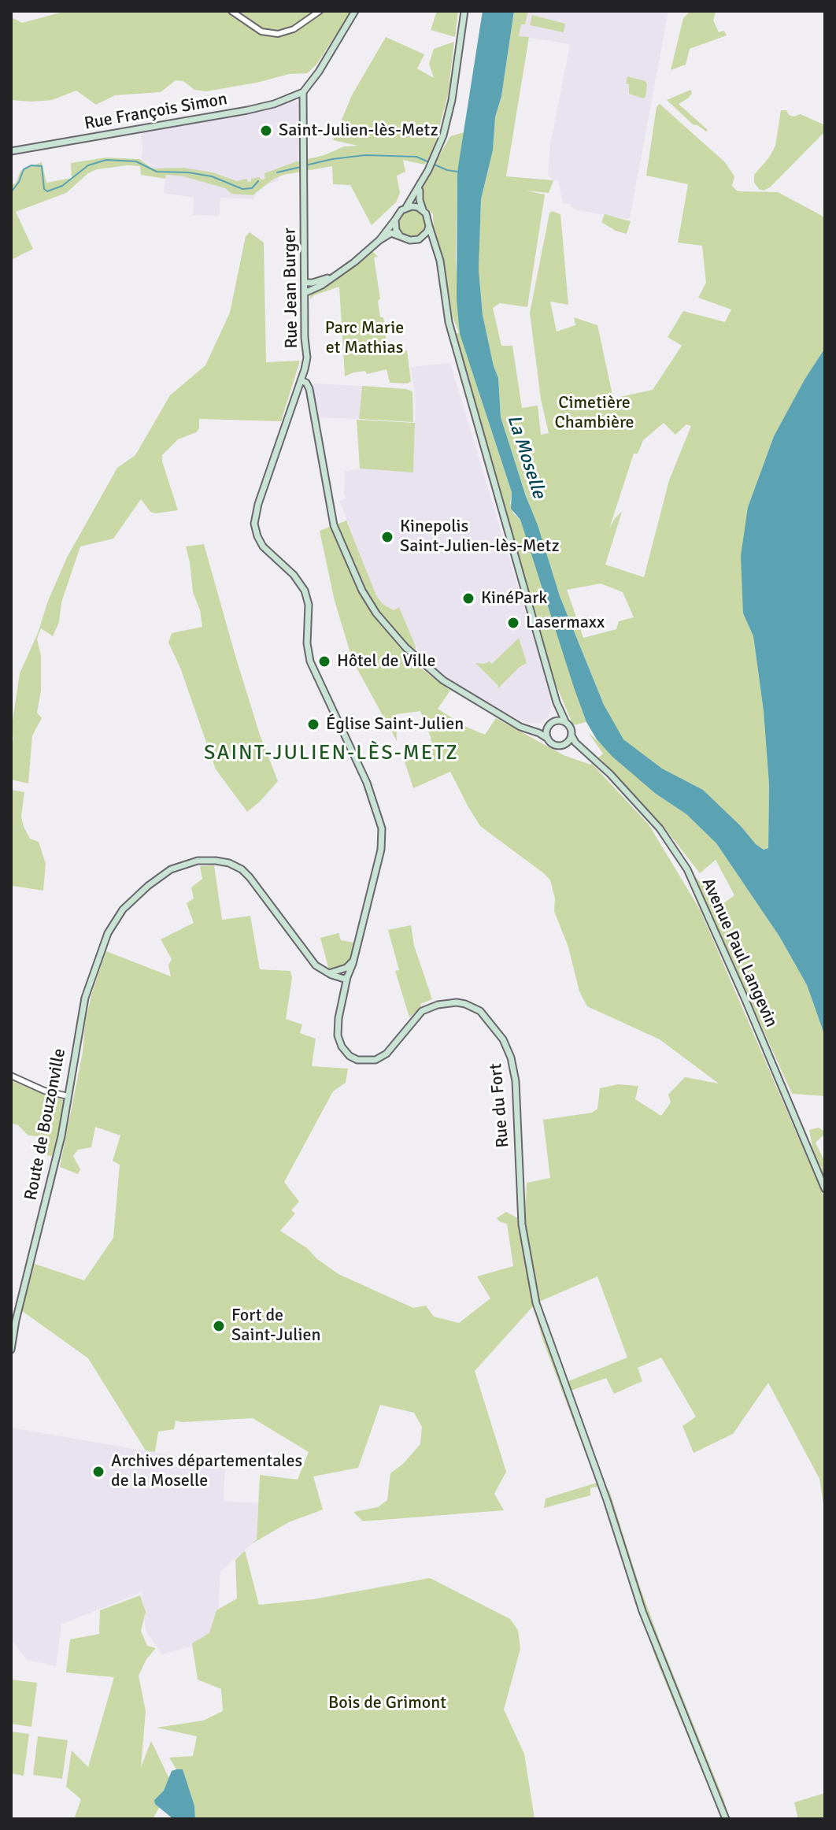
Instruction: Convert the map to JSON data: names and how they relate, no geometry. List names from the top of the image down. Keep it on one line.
{"streets":{"main road":["Rue François Simon","Rue Jean Burger","Avenue Paul Langevin","Rue du Fort","Route de Bouzonville"]},"crossings":[["Rue François Simon","Rue Jean Burger"],["Rue Jean Burger","Rue du Fort"],["Rue Jean Burger","Route de Bouzonville"],["Rue du Fort","Route de Bouzonville"]],"districts":["SAINT-JULIEN-LÈS-METZ"],"water":["La Moselle"],"parks":["Parc Marie et Mathias","Cimetière Chambière","Bois de Grimont"],"places":["Saint-Julien-lès-Metz","Kinepolis Saint-Julien-lès-Metz","KinéPark","Lasermaxx","Hôtel de Ville","Église Saint-Julien","Fort de Saint-Julien","Archives départementales de la Moselle"]}
